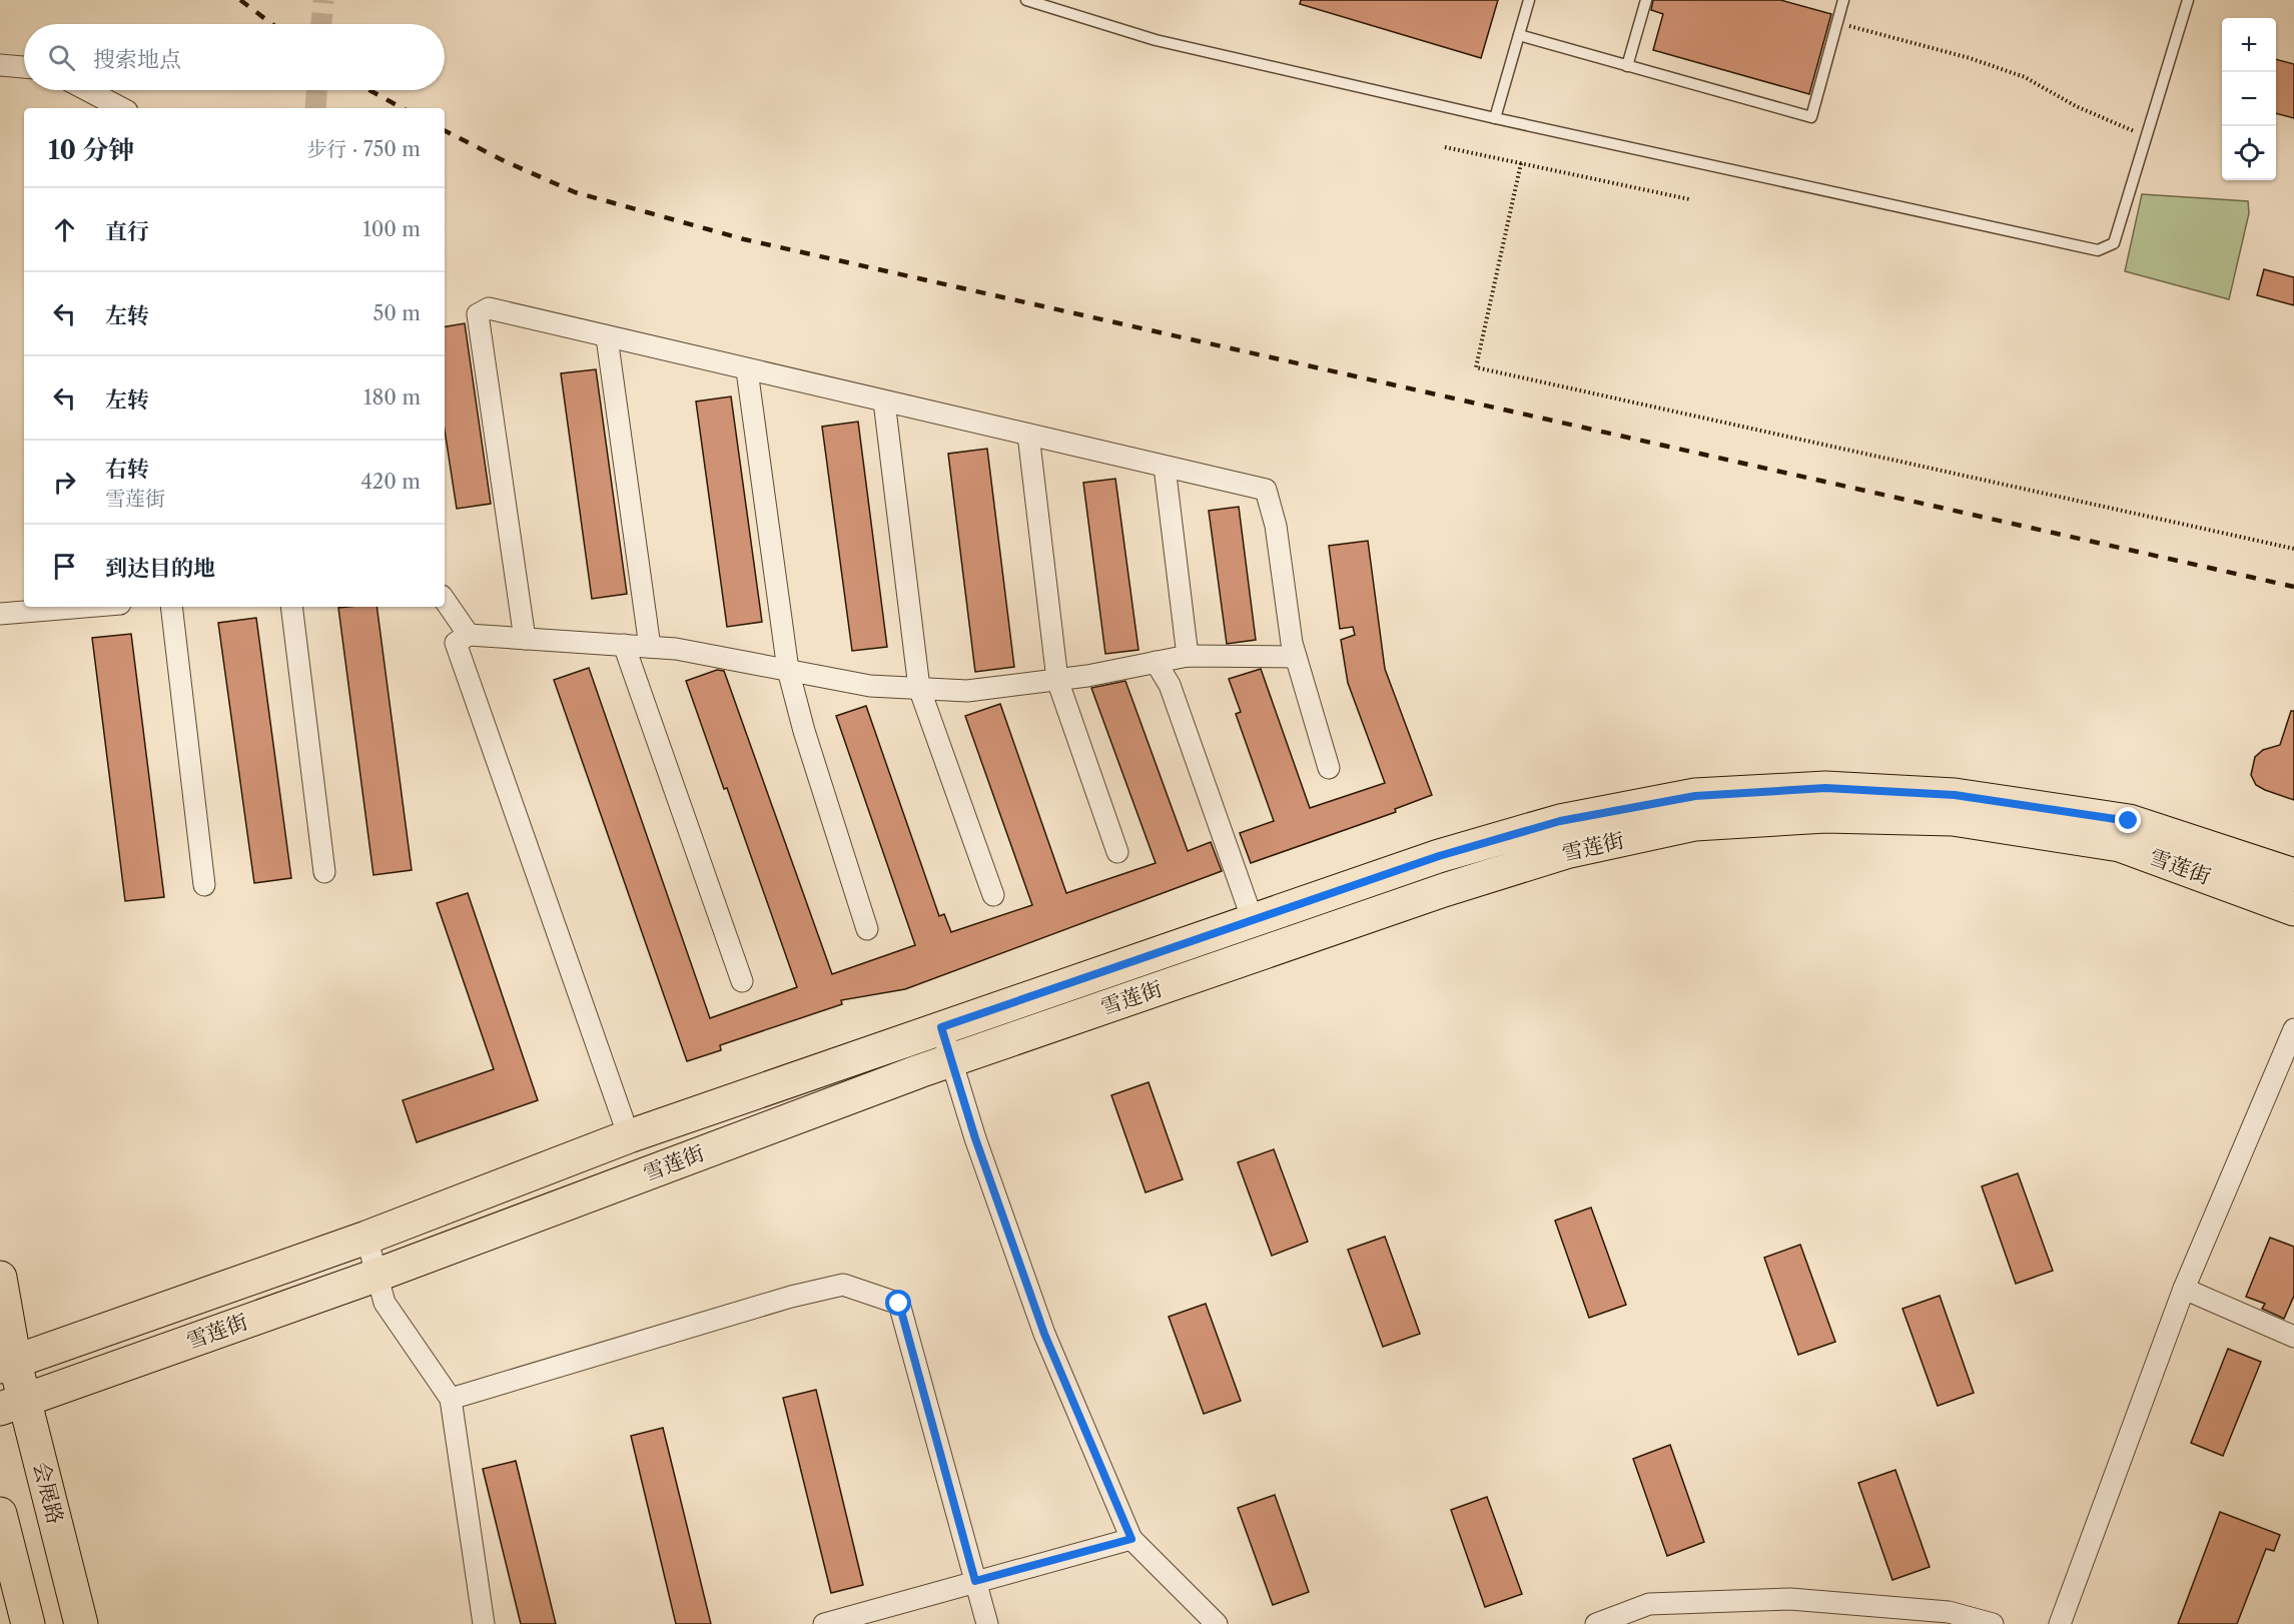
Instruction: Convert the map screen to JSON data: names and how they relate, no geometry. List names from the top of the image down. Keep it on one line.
{"streets":{"main road":["雪莲街","会展路"]},"crossings":[["雪莲街","会展路"]],"page":{"map_buttons":["+","−"],"search":"搜索地点","heading":["10 分钟","步行 · 750 m"],"list":[["直行","100 m"],["左转","50 m"],["左转","180 m"],["右转","雪莲街","420 m"],"到达目的地"]}}
